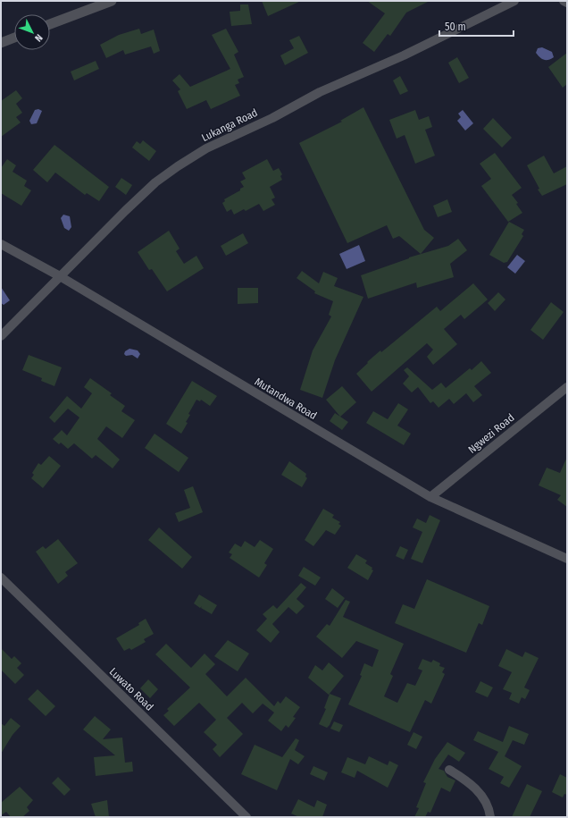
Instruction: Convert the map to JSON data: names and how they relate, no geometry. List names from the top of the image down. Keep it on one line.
{"streets":{"street":["Lukanga Road","Mutandwa Road","Ngwezi Road","Luwato Road"]},"crossings":[["Lukanga Road","Mutandwa Road"],["Mutandwa Road","Ngwezi Road"]],"scale_bar":"50 m","north":"bottom right"}
